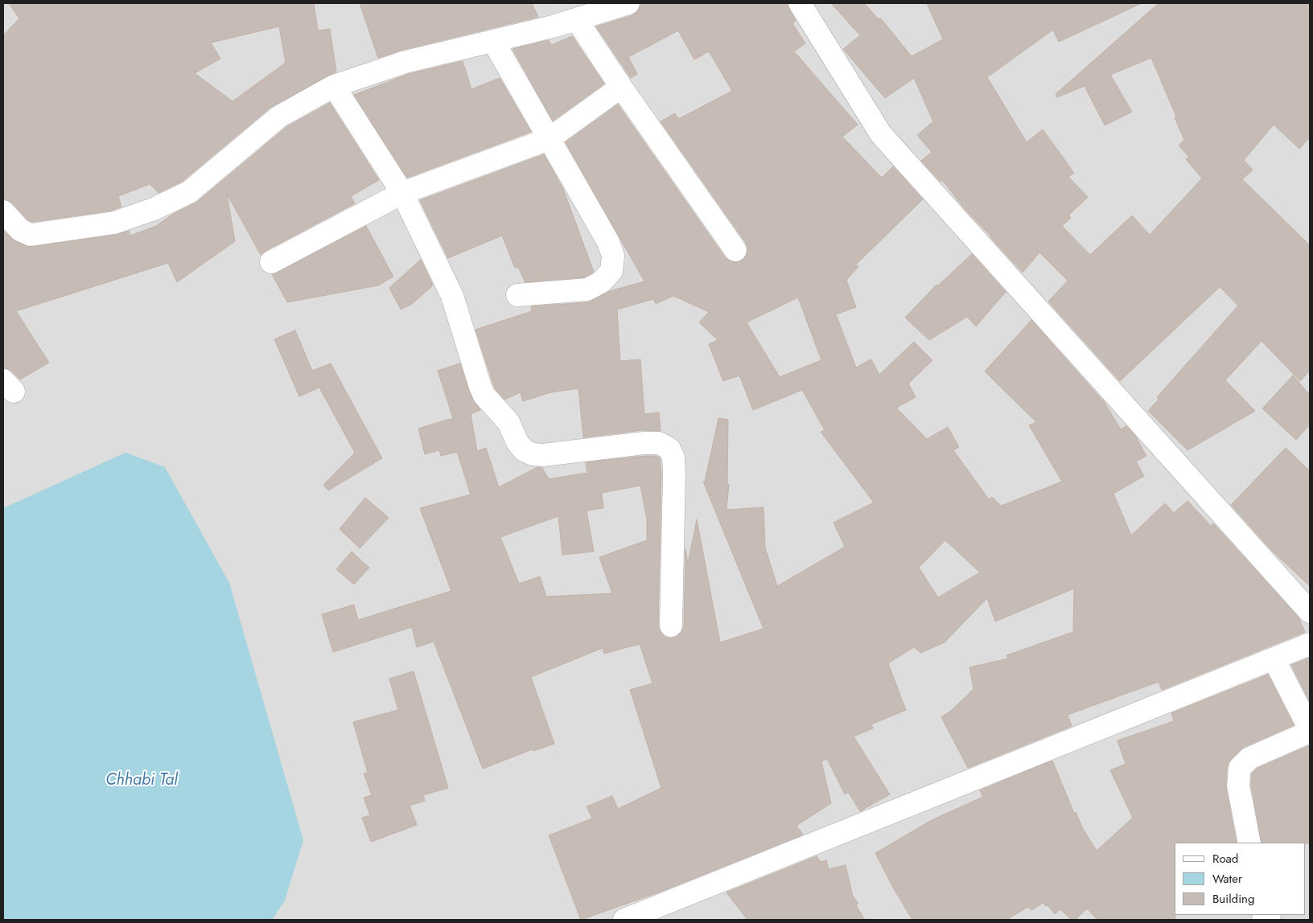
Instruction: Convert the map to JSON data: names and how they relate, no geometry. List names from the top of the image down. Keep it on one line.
{"water":["Chhabi Tal"],"legend":["Road","Water","Building"]}
